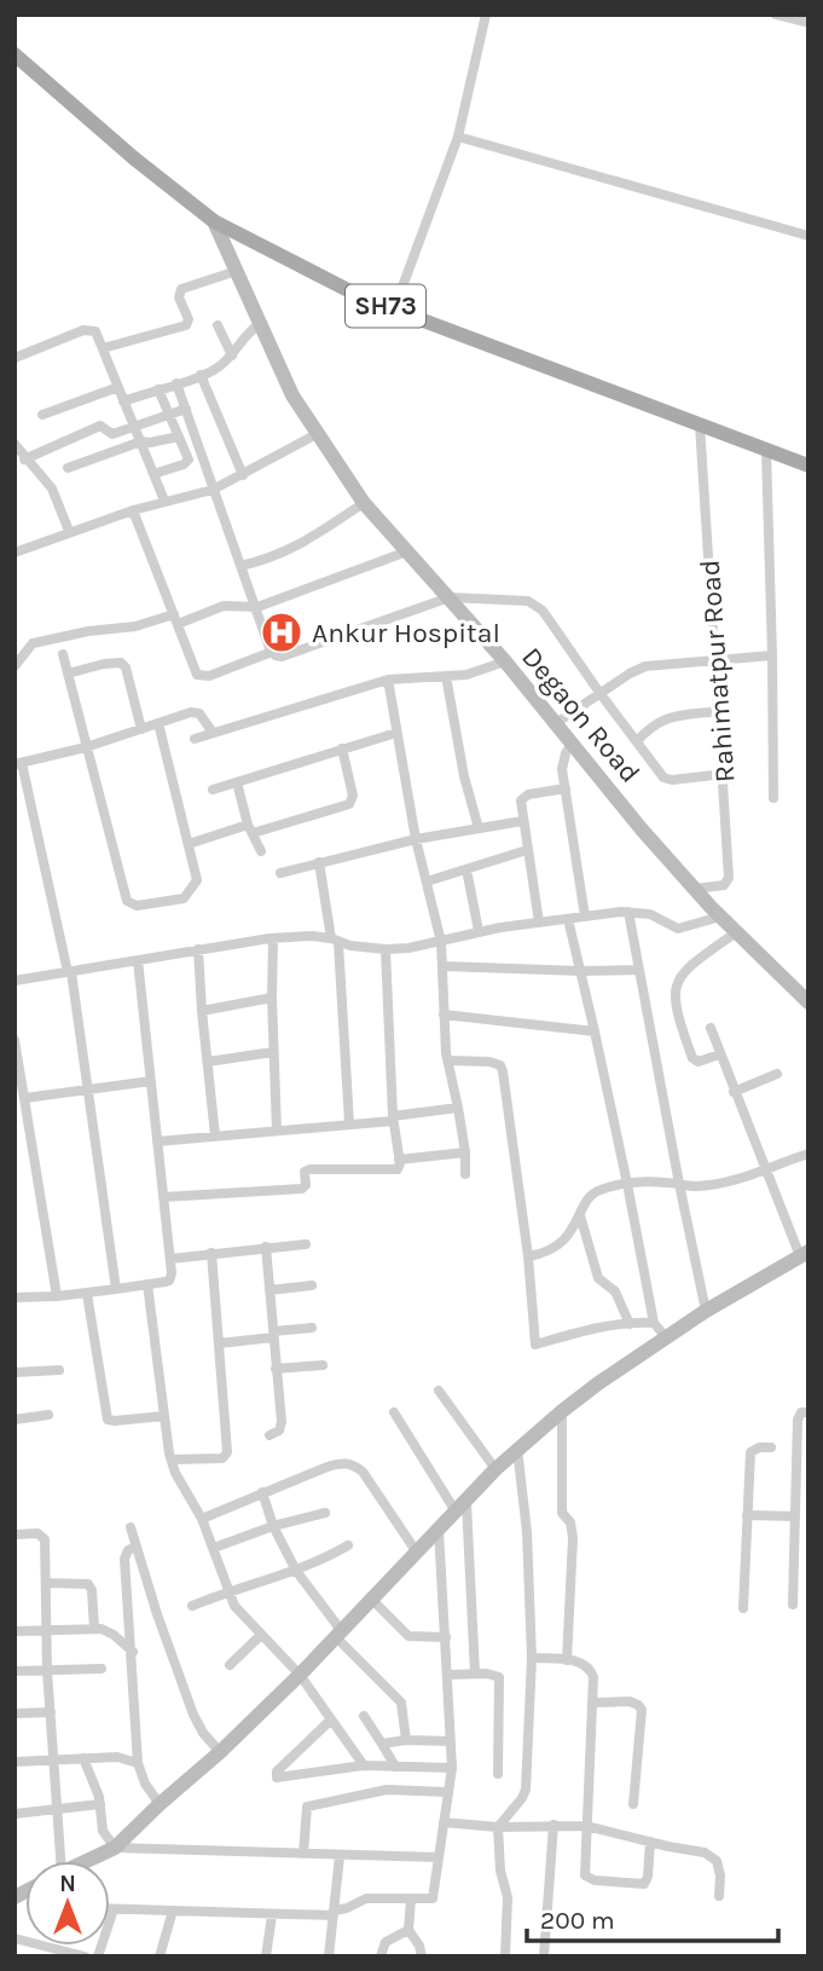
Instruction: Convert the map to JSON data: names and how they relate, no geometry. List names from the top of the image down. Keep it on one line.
{"streets":{"main road":["SH73"],"street":["Rahimatpur Road","Degaon Road"]},"crossings":[["SH73","Rahimatpur Road"],["SH73","Degaon Road"],["Rahimatpur Road","Degaon Road"]],"places":{"hospital":["Ankur Hospital"]},"scale_bar":"200 m","north":"top"}
